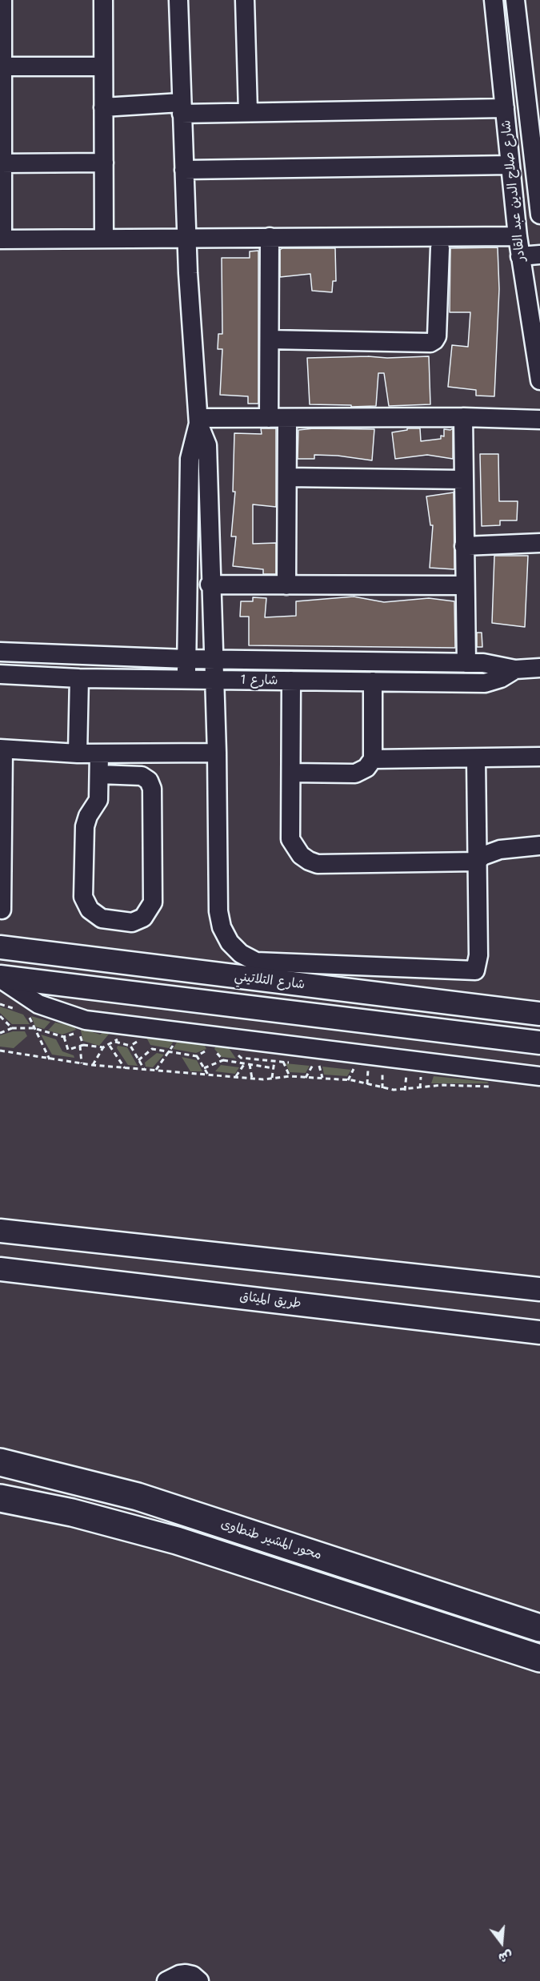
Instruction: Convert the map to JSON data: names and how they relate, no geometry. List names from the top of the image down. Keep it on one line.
{"streets":{"highway":["محور المشير طنطاوى"],"main road":["شارع التلاتيني","طريق الميثاق"],"street":["شارع صلاح الدين عبد القادر","شارع 1"]},"north":"bottom"}
